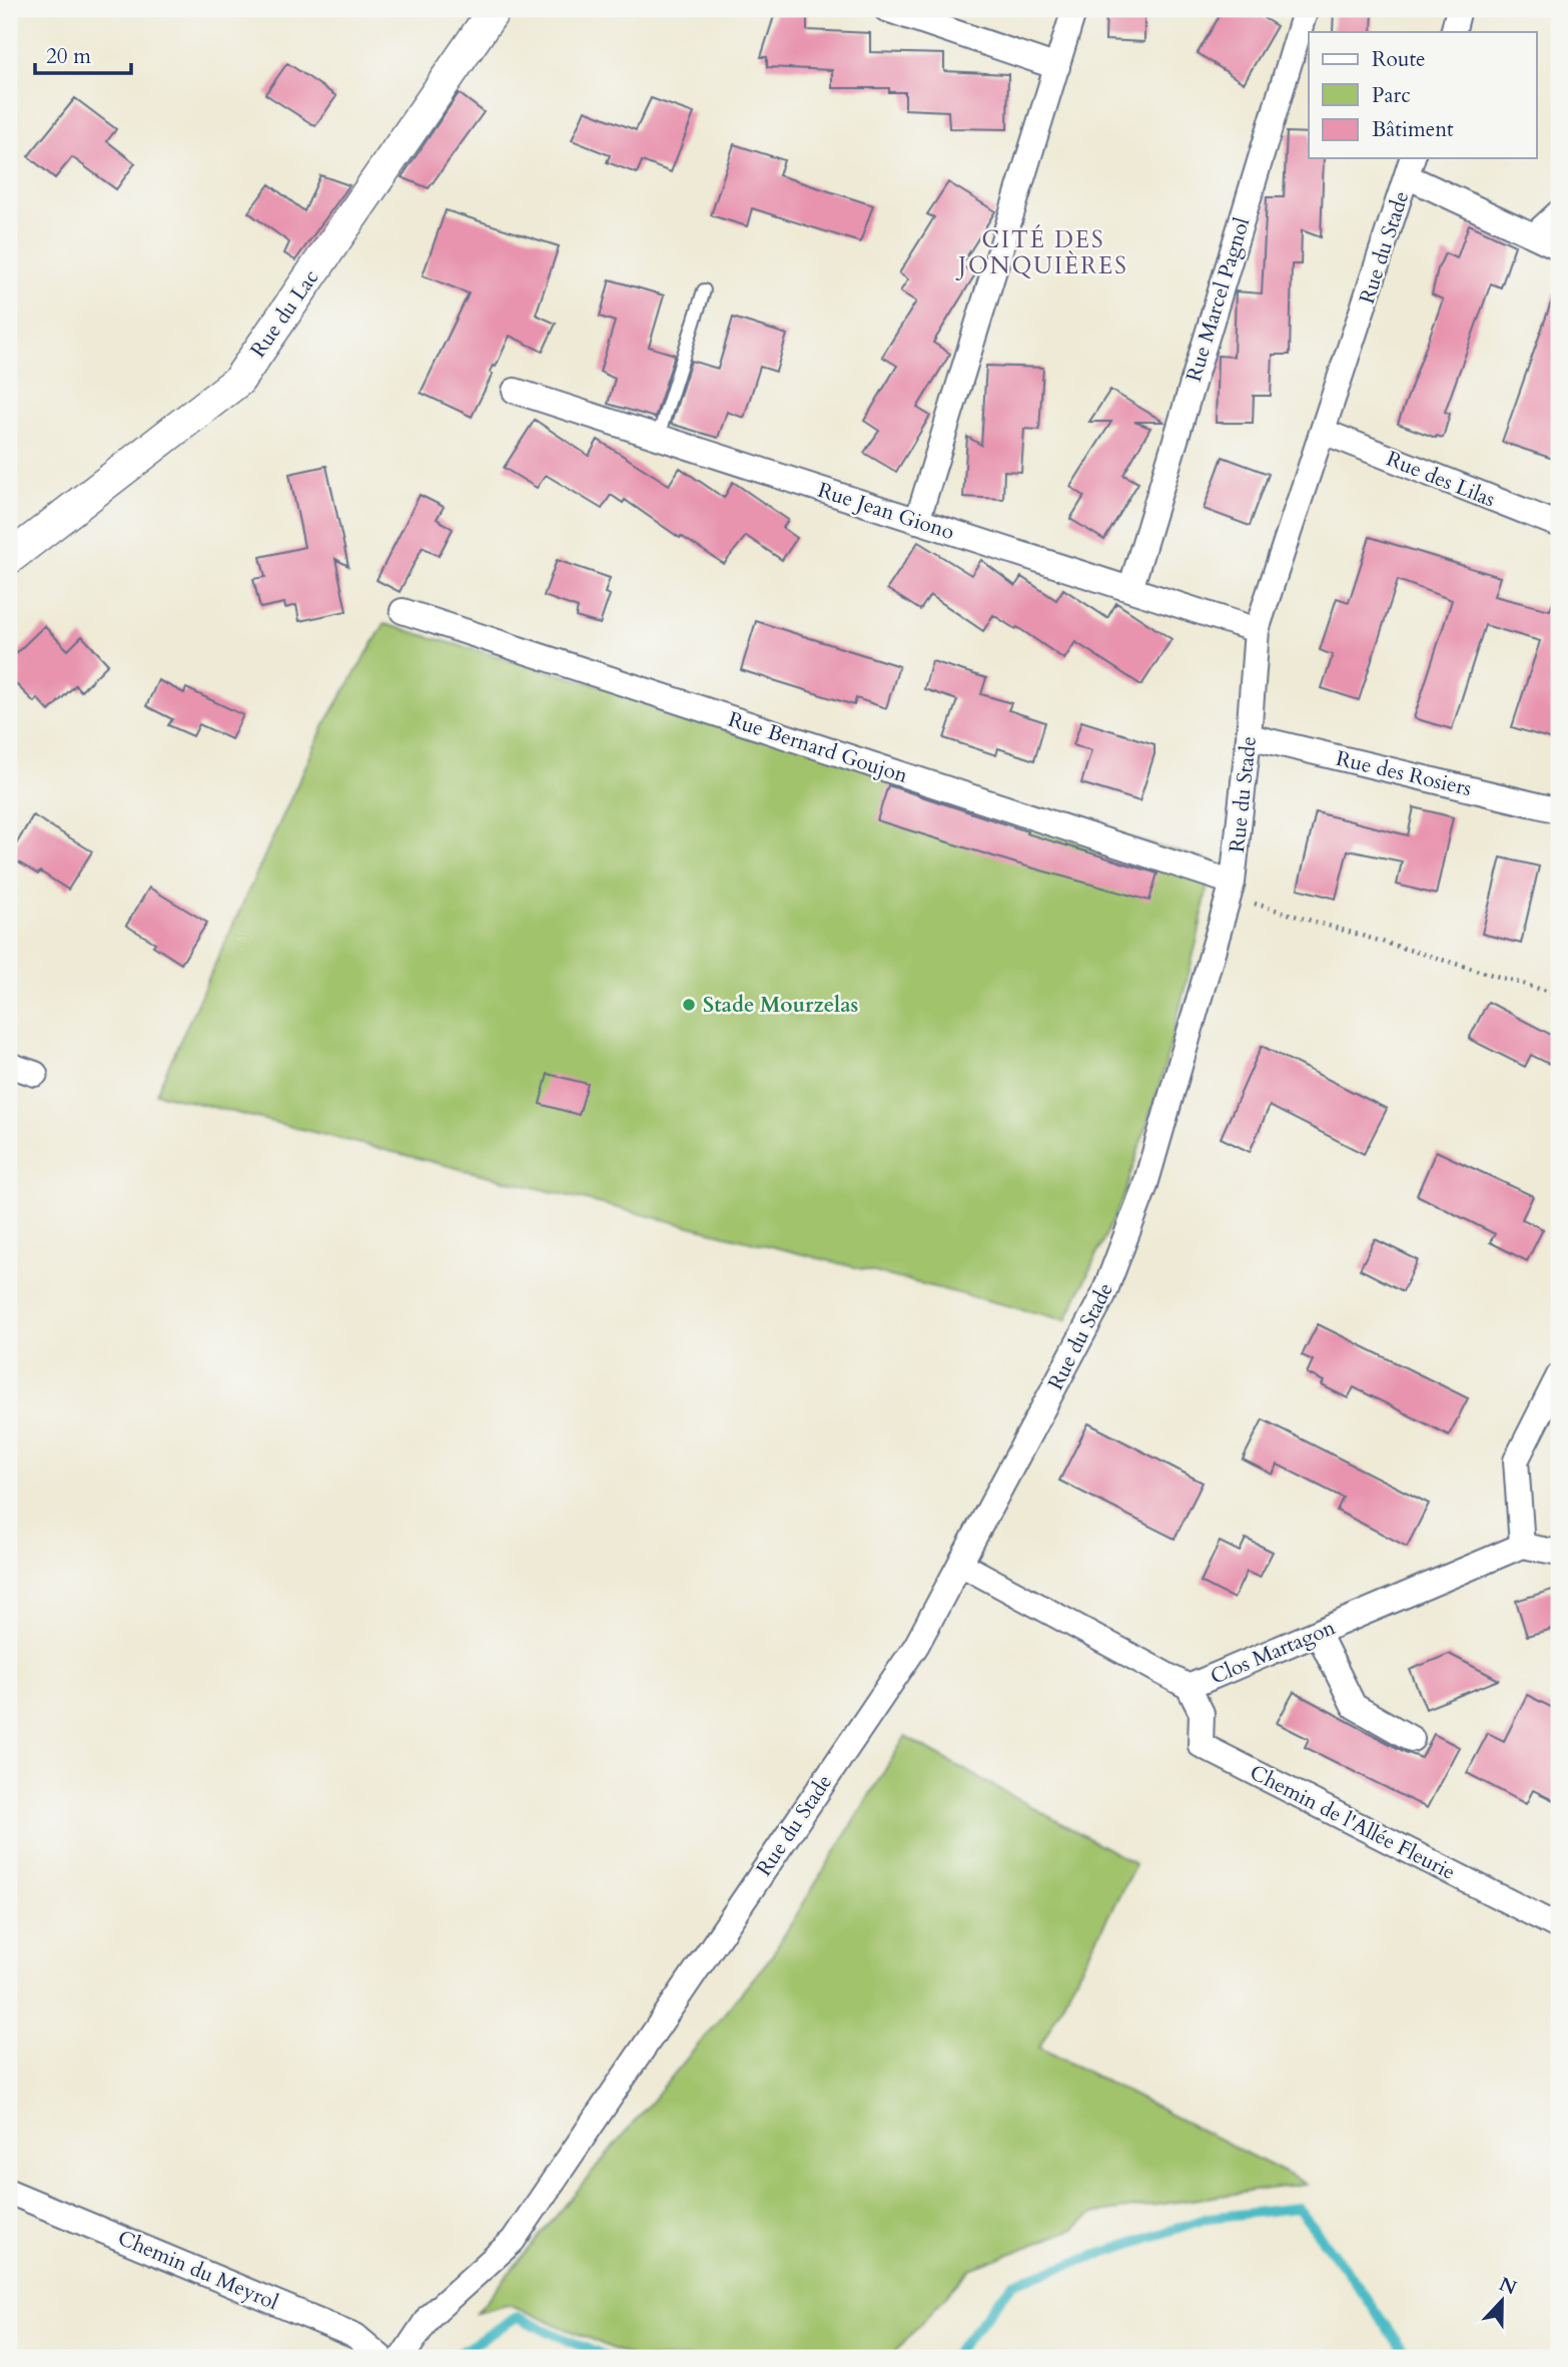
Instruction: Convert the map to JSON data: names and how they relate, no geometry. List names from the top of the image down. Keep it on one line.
{"streets":{"street":["Rue du Stade","Rue Marcel Pagnol","Rue du Lac","Rue des Lilas","Rue Jean Giono","Rue Bernard Goujon","Rue des Rosiers","Clos Martagon","Chemin de l'Allée Fleurie","Chemin du Meyrol"]},"crossings":[["Rue du Stade","Rue des Lilas"],["Rue du Stade","Rue Jean Giono"],["Rue du Stade","Rue Bernard Goujon"],["Rue du Stade","Rue des Rosiers"],["Rue du Stade","Clos Martagon"],["Rue Marcel Pagnol","Rue Jean Giono"],["Clos Martagon","Chemin de l'Allée Fleurie"]],"districts":["CITÉ DES JONQUIÈRES"],"places":["Stade Mourzelas"],"legend":["Route","Parc","Bâtiment"],"scale_bar":"20 m","north":"top"}
